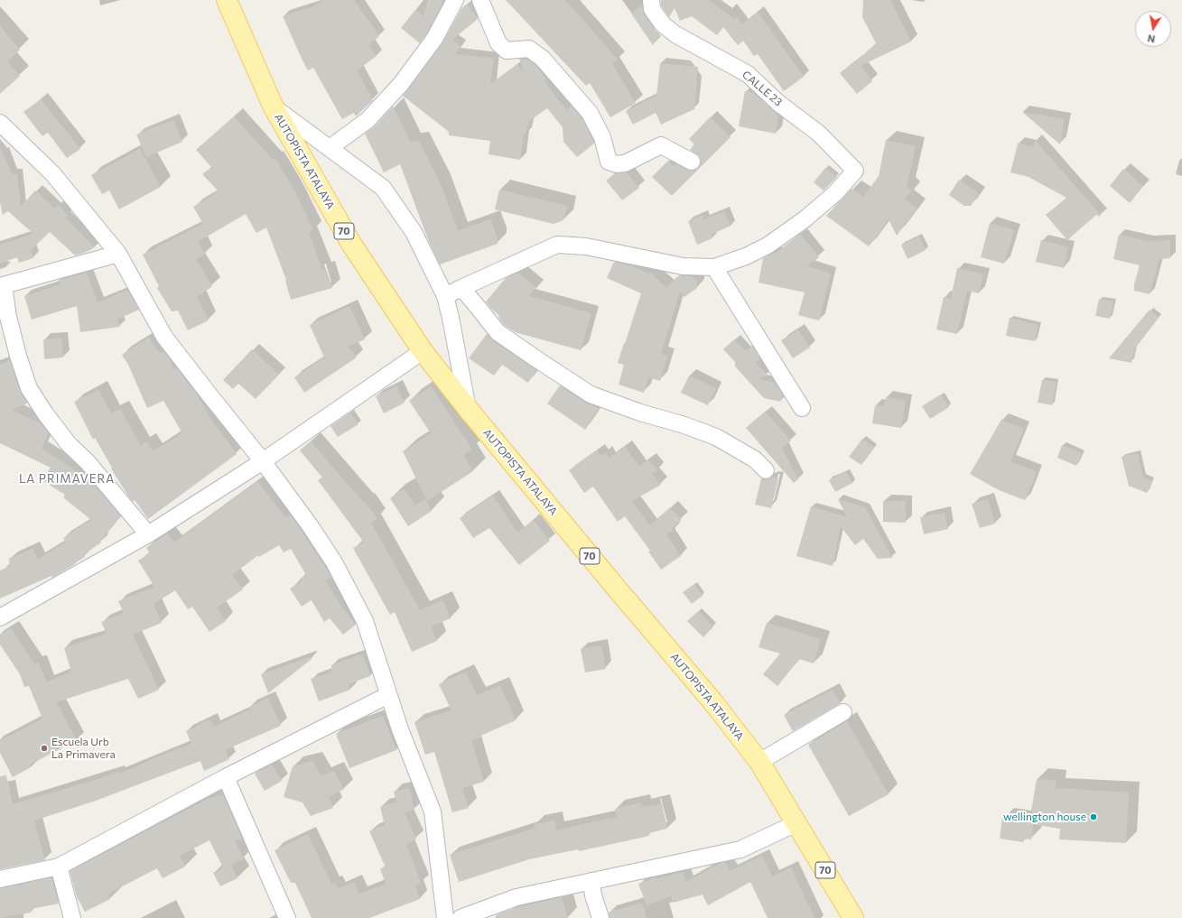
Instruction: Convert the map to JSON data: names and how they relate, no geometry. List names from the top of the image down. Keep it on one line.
{"streets":{"main road":["AUTOPISTA ATALAYA","70"],"street":["CALLE 23"]},"districts":["LA PRIMAVERA"],"places":["Escuela Urb La Primavera","wellington house"],"north":"bottom"}
